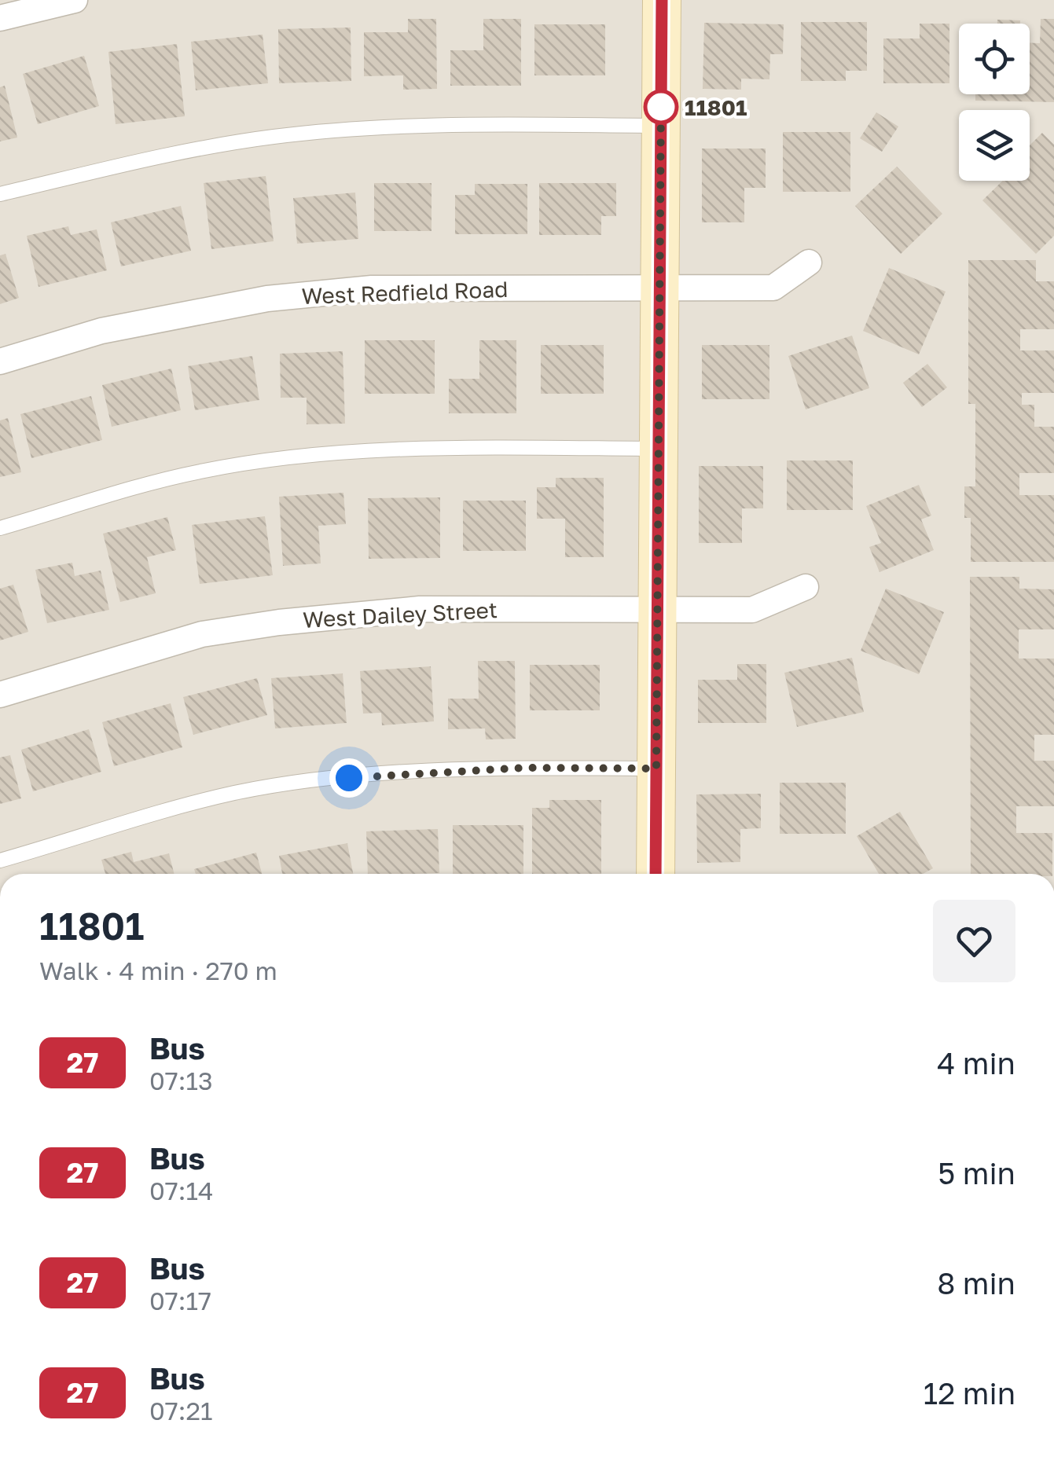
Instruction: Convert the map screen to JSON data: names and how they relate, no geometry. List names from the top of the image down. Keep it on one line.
{"streets":{"street":["West Redfield Road","West Dailey Street"]},"places":["11801"],"lines":["bus line 27"],"page":{"heading":["11801","Walk · 4 min · 270 m"],"list":[{"mark":"27","name":"Bus","note":"07:13","value":"4 min"},{"mark":"27","name":"Bus","note":"07:14","value":"5 min"},{"mark":"27","name":"Bus","note":"07:17","value":"8 min"},{"mark":"27","name":"Bus","note":"07:21","value":"12 min"}]}}
